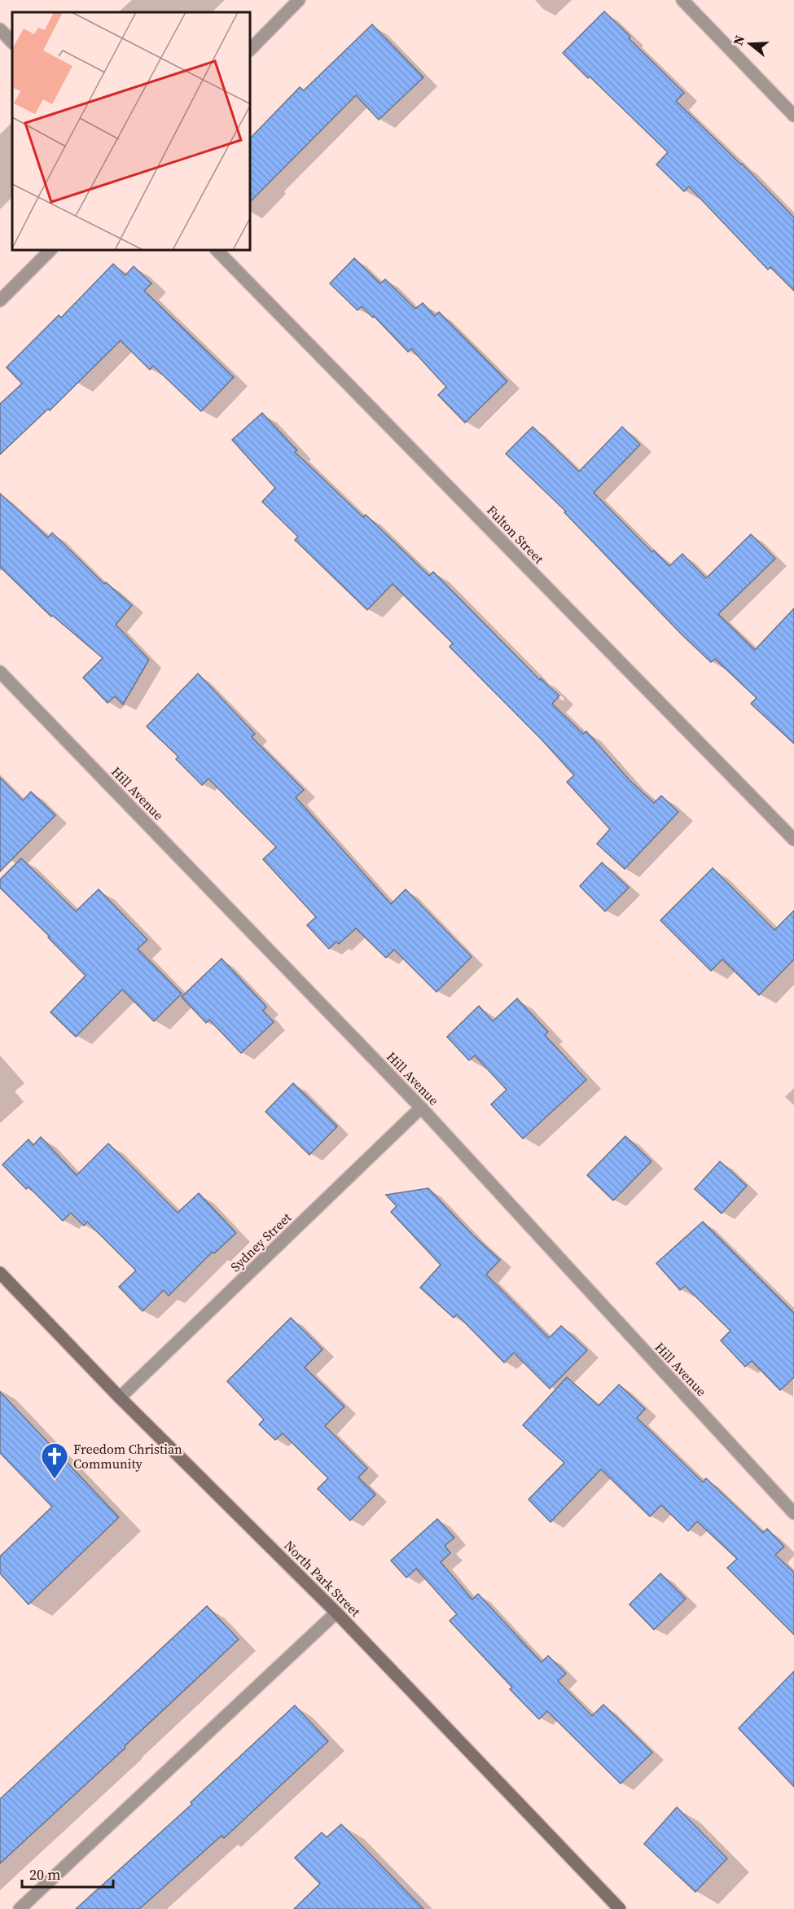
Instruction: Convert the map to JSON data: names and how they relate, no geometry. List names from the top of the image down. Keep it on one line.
{"streets":{"main road":["North Park Street"],"street":["Fulton Street","Hill Avenue","Sydney Street"]},"crossings":[["Hill Avenue","Sydney Street"],["Sydney Street","North Park Street"]],"places":{"church":["Freedom Christian Community"]},"scale_bar":"20 m","north":"left"}
